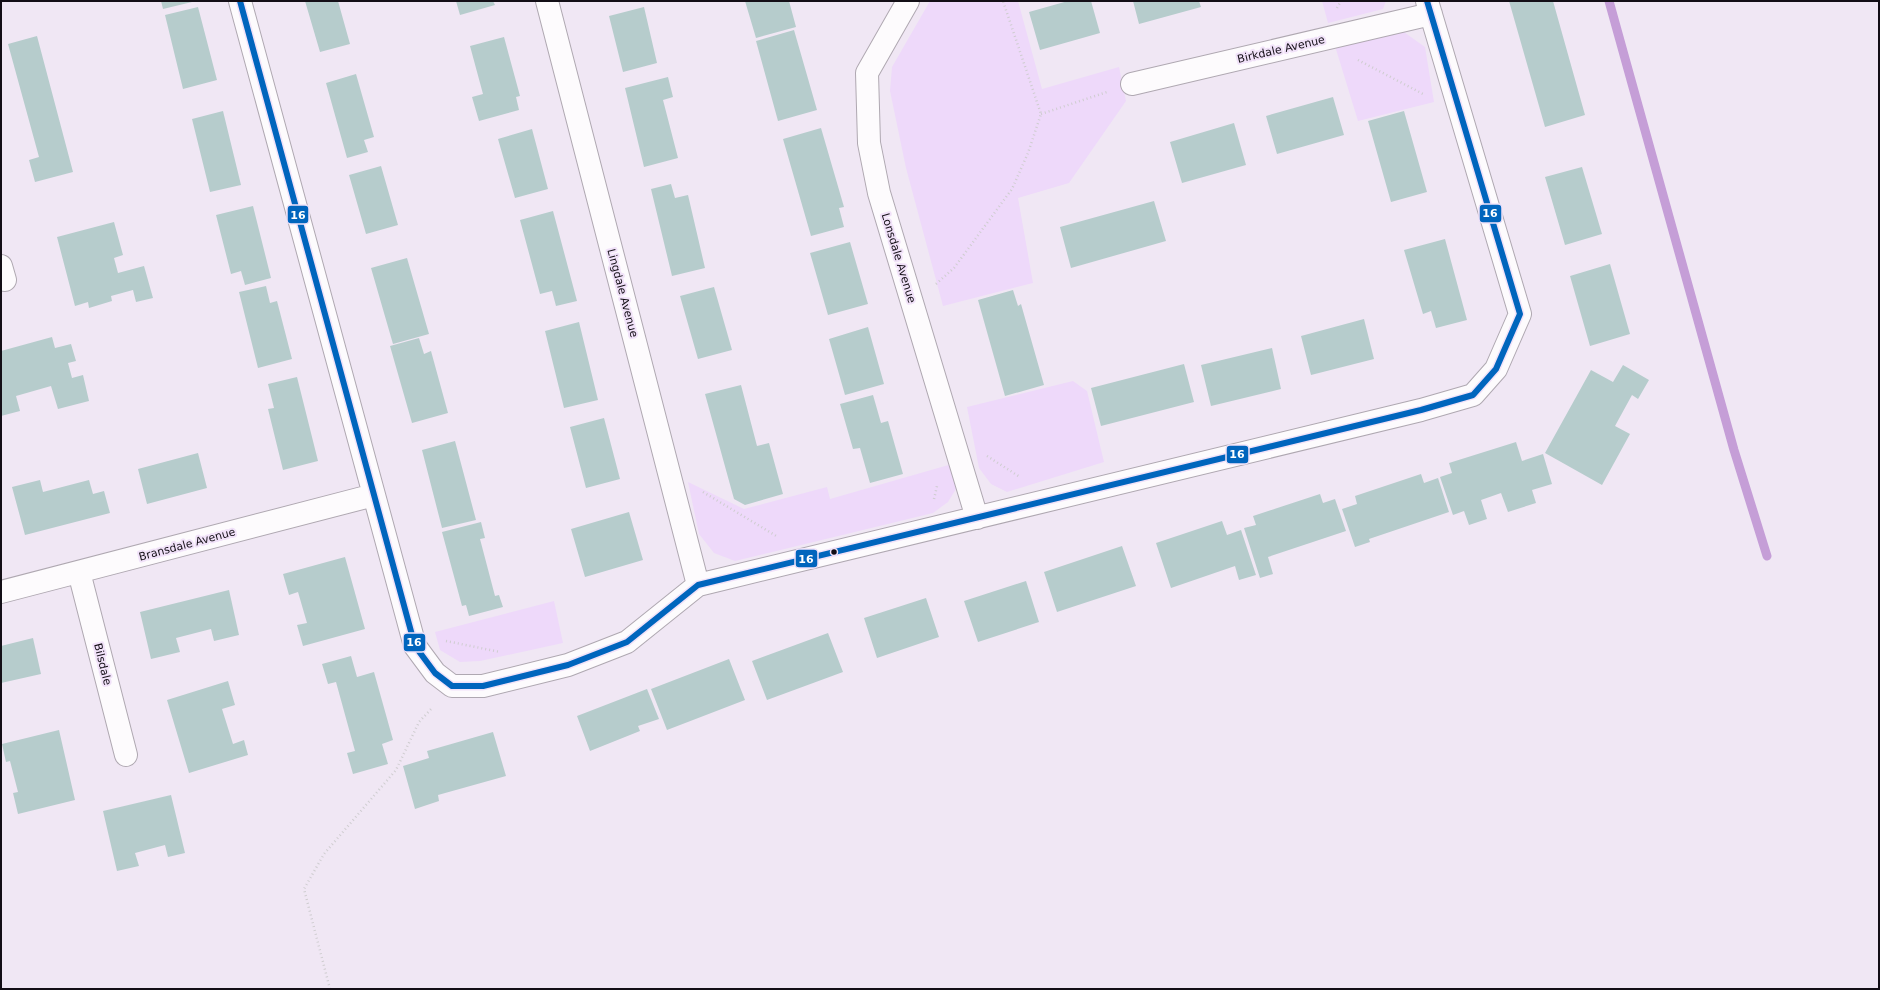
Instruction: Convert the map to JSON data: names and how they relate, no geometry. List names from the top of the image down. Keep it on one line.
{"streets":{"street":["Birkdale Avenue","Lonsdale Avenue","Lingdale Avenue","Bransdale Avenue","Bilsdale"]},"crossings":[["Bransdale Avenue","Bilsdale"]],"lines":["transit line 16"]}
